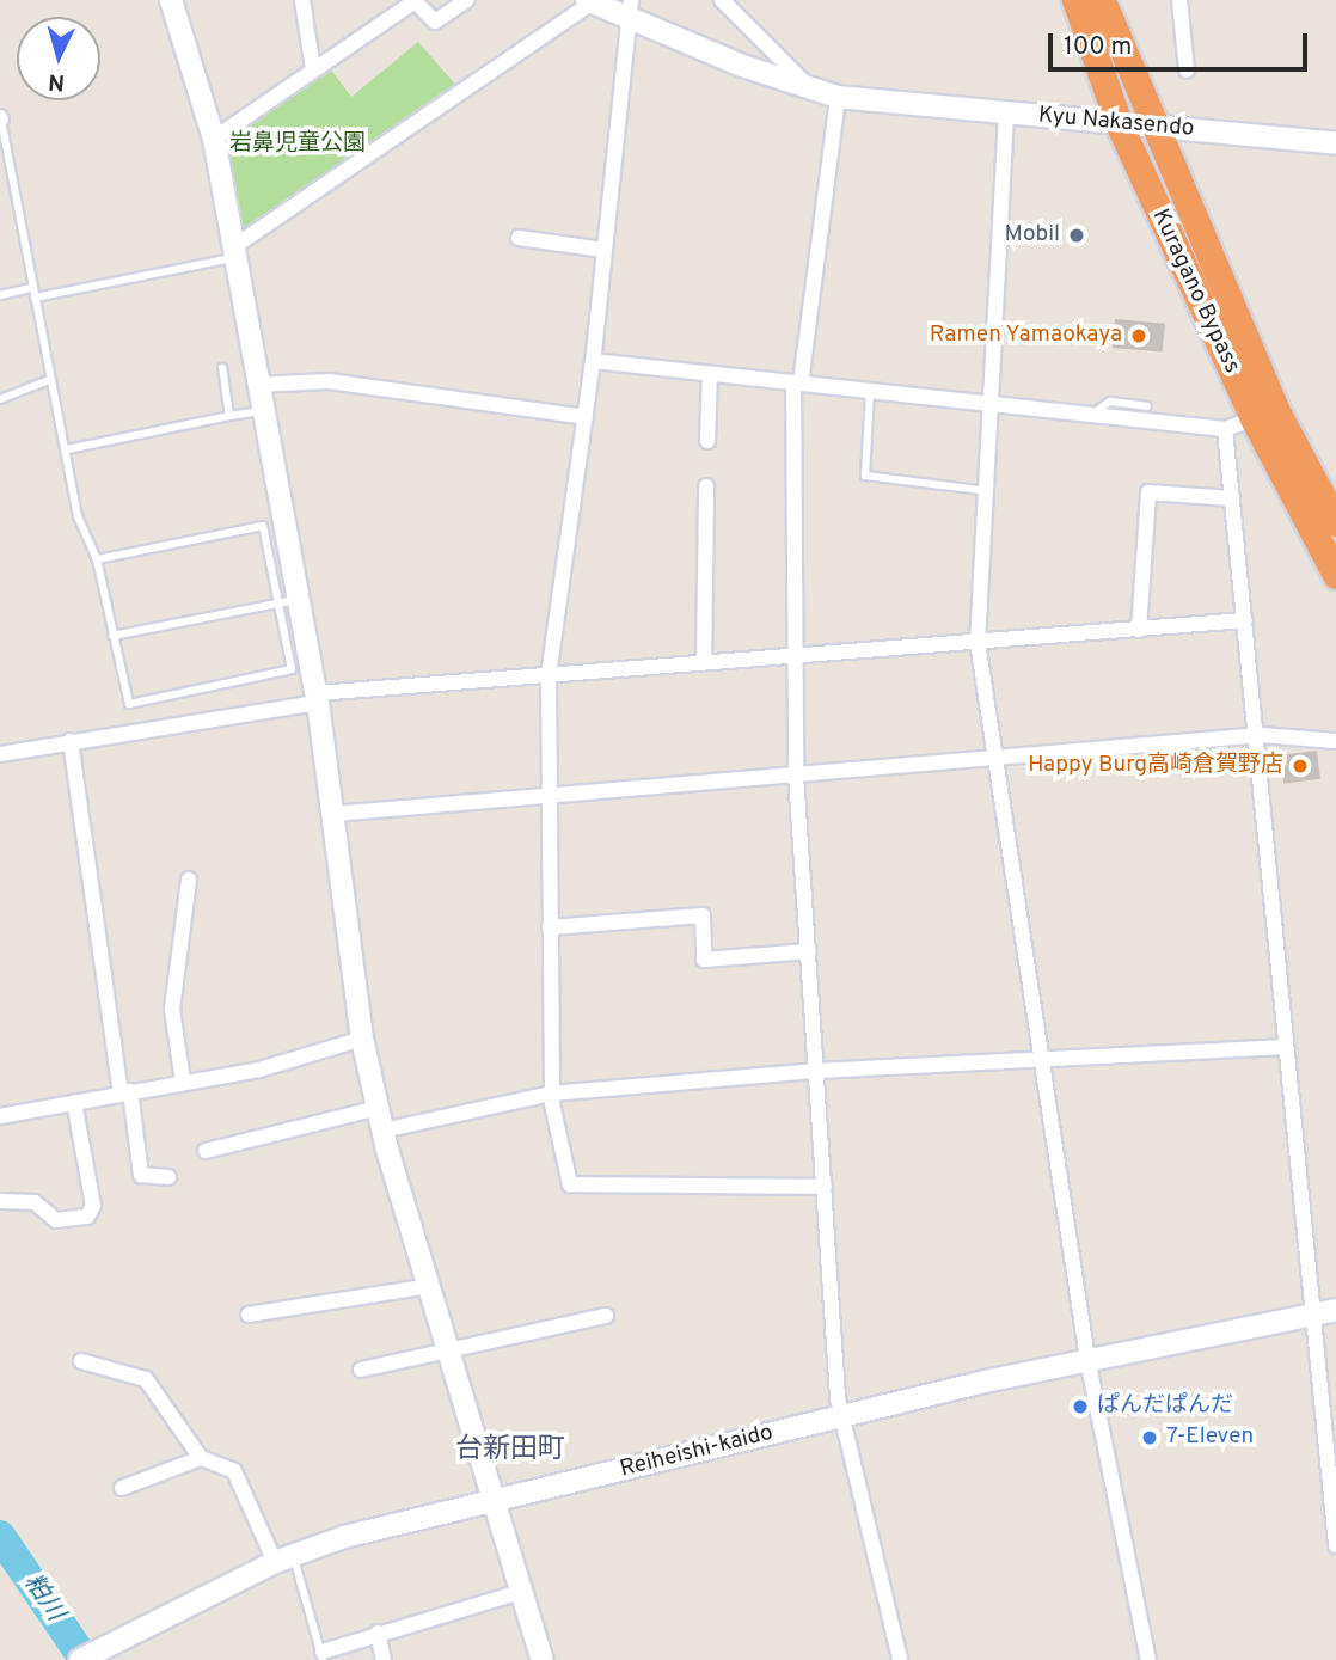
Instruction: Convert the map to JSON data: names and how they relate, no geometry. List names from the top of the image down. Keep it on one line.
{"streets":{"highway":["Kuragano Bypass"],"street":["Kyu Nakasendo","Reiheishi-kaido"]},"crossings":[["Kyu Nakasendo","Kuragano Bypass"]],"districts":["台新田町"],"water":["粕川"],"parks":["岩鼻児童公園"],"places":["Mobil","Ramen Yamaokaya","Happy Burg高崎倉賀野店","ぱんだぱんだ","7-Eleven"],"scale_bar":"100 m","north":"bottom"}
